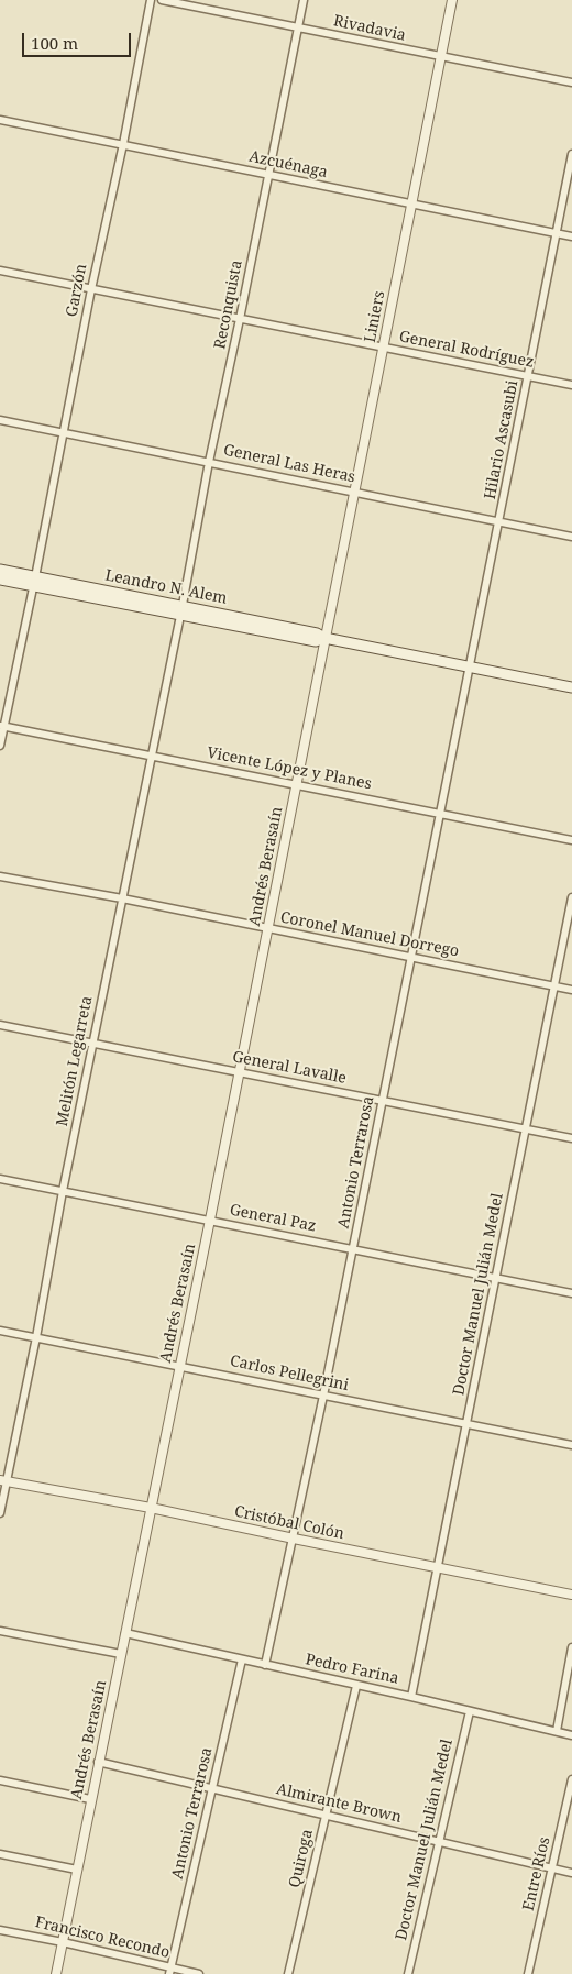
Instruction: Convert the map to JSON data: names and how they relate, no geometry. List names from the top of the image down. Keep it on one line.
{"streets":{"main road":["Leandro N. Alem"],"street":["Rivadavia","Azcuénaga","Garzón","Reconquista","Liniers","General Rodríguez","Hilario Ascasubi","General Las Heras","Vicente López y Planes","Andrés Berasaín","Coronel Manuel Dorrego","Melitón Legarreta","General Lavalle","Antonio Terrarosa","General Paz","Doctor Manuel Julián Medel","Carlos Pellegrini","Cristóbal Colón","Pedro Farina","Almirante Brown","Quiroga","Entre Ríos","Francisco Recondo"]},"crossings":[["Rivadavia","Reconquista"],["Rivadavia","Liniers"],["Azcuénaga","Garzón"],["Azcuénaga","Reconquista"],["Azcuénaga","Liniers"],["Azcuénaga","Hilario Ascasubi"],["Garzón","General Rodríguez"],["Garzón","General Las Heras"],["Garzón","Leandro N. Alem"],["Garzón","Vicente López y Planes"],["Reconquista","General Rodríguez"],["Reconquista","General Las Heras"],["Reconquista","Leandro N. Alem"],["Reconquista","Melitón Legarreta"],["Liniers","General Rodríguez"],["Liniers","General Las Heras"],["Liniers","Leandro N. Alem"],["Liniers","Andrés Berasaín"],["General Rodríguez","Hilario Ascasubi"],["Hilario Ascasubi","General Las Heras"],["Hilario Ascasubi","Leandro N. Alem"],["Hilario Ascasubi","Antonio Terrarosa"],["Leandro N. Alem","Andrés Berasaín"],["Leandro N. Alem","Melitón Legarreta"],["Leandro N. Alem","Antonio Terrarosa"],["Vicente López y Planes","Andrés Berasaín"],["Vicente López y Planes","Melitón Legarreta"],["Vicente López y Planes","Antonio Terrarosa"],["Andrés Berasaín","Coronel Manuel Dorrego"],["Andrés Berasaín","General Lavalle"],["Andrés Berasaín","General Paz"],["Andrés Berasaín","Carlos Pellegrini"],["Andrés Berasaín","Cristóbal Colón"],["Andrés Berasaín","Pedro Farina"],["Andrés Berasaín","Almirante Brown"],["Andrés Berasaín","Francisco Recondo"],["Coronel Manuel Dorrego","Melitón Legarreta"],["Coronel Manuel Dorrego","Antonio Terrarosa"],["Coronel Manuel Dorrego","Doctor Manuel Julián Medel"],["Melitón Legarreta","General Lavalle"],["Melitón Legarreta","General Paz"],["Melitón Legarreta","Carlos Pellegrini"],["Melitón Legarreta","Cristóbal Colón"],["General Lavalle","Antonio Terrarosa"],["General Lavalle","Doctor Manuel Julián Medel"],["Antonio Terrarosa","General Paz"],["Antonio Terrarosa","Carlos Pellegrini"],["Antonio Terrarosa","Cristóbal Colón"],["Antonio Terrarosa","Pedro Farina"],["Antonio Terrarosa","Almirante Brown"],["Antonio Terrarosa","Francisco Recondo"],["General Paz","Doctor Manuel Julián Medel"],["Doctor Manuel Julián Medel","Carlos Pellegrini"],["Doctor Manuel Julián Medel","Cristóbal Colón"],["Doctor Manuel Julián Medel","Pedro Farina"],["Doctor Manuel Julián Medel","Almirante Brown"],["Pedro Farina","Quiroga"],["Almirante Brown","Quiroga"],["Almirante Brown","Entre Ríos"]],"scale_bar":"100 m"}
